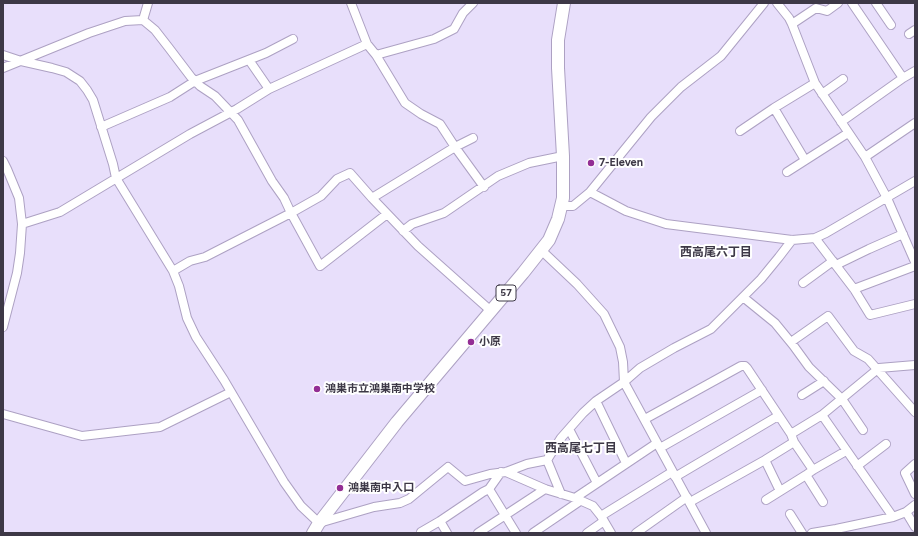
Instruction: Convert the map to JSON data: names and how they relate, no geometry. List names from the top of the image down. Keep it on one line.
{"streets":{"main road":["57"]},"districts":["西高尾六丁目","西高尾七丁目"],"places":["7-Eleven","小原","鴻巣市立鴻巣南中学校","鴻巣南中入口"]}
